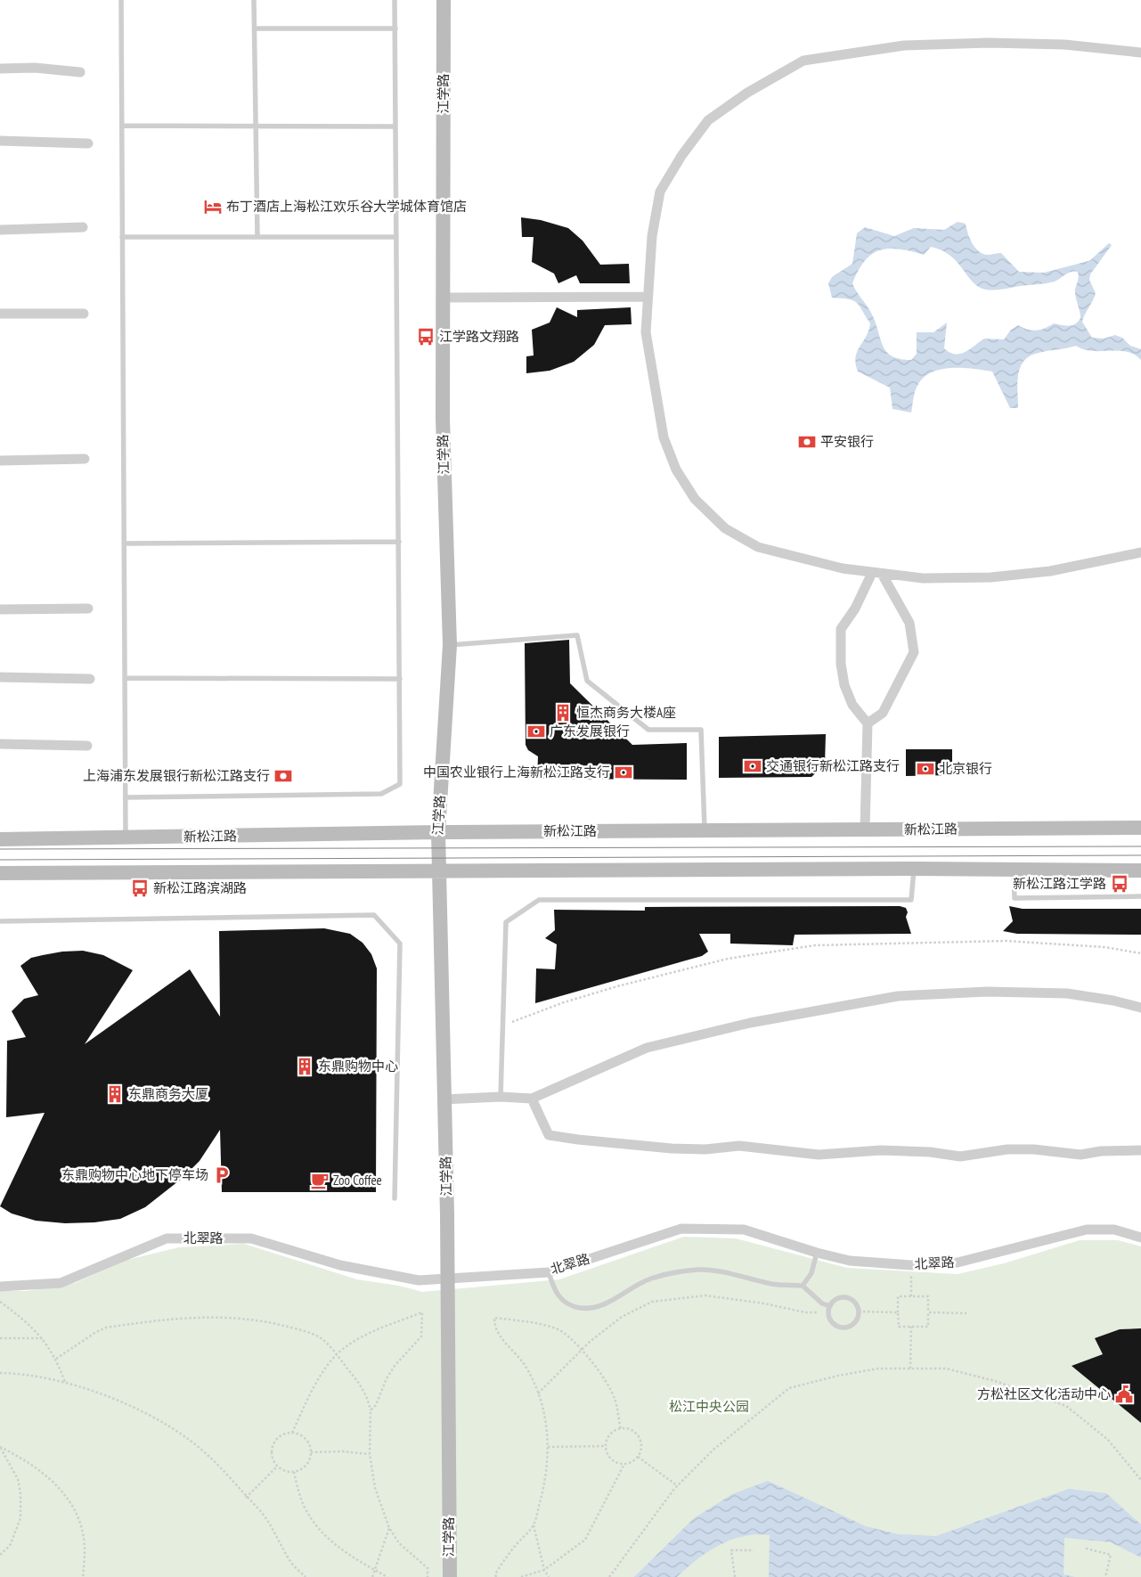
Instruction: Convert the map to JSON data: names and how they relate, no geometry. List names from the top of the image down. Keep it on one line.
{"streets":{"main road":["江学路","新松江路"],"street":["北翠路"]},"crossings":[["江学路","新松江路"],["江学路","北翠路"]],"parks":["松江中央公园"],"places":{"hotel":["布丁酒店上海松江欢乐谷大学城体育馆店"],"bus stop":["江学路文翔路","新松江路江学路","新松江路滨湖路"],"bank":["平安银行","广东发展银行","交通银行新松江路支行","北京银行","中国农业银行上海新松江路支行","上海浦东发展银行新松江路支行"],"building":["恒杰商务大楼A座","东鼎购物中心","东鼎商务大厦"],"parking":["东鼎购物中心地下停车场"],"cafe":["Zoo Coffee"],"public building":["方松社区文化活动中心"]}}
